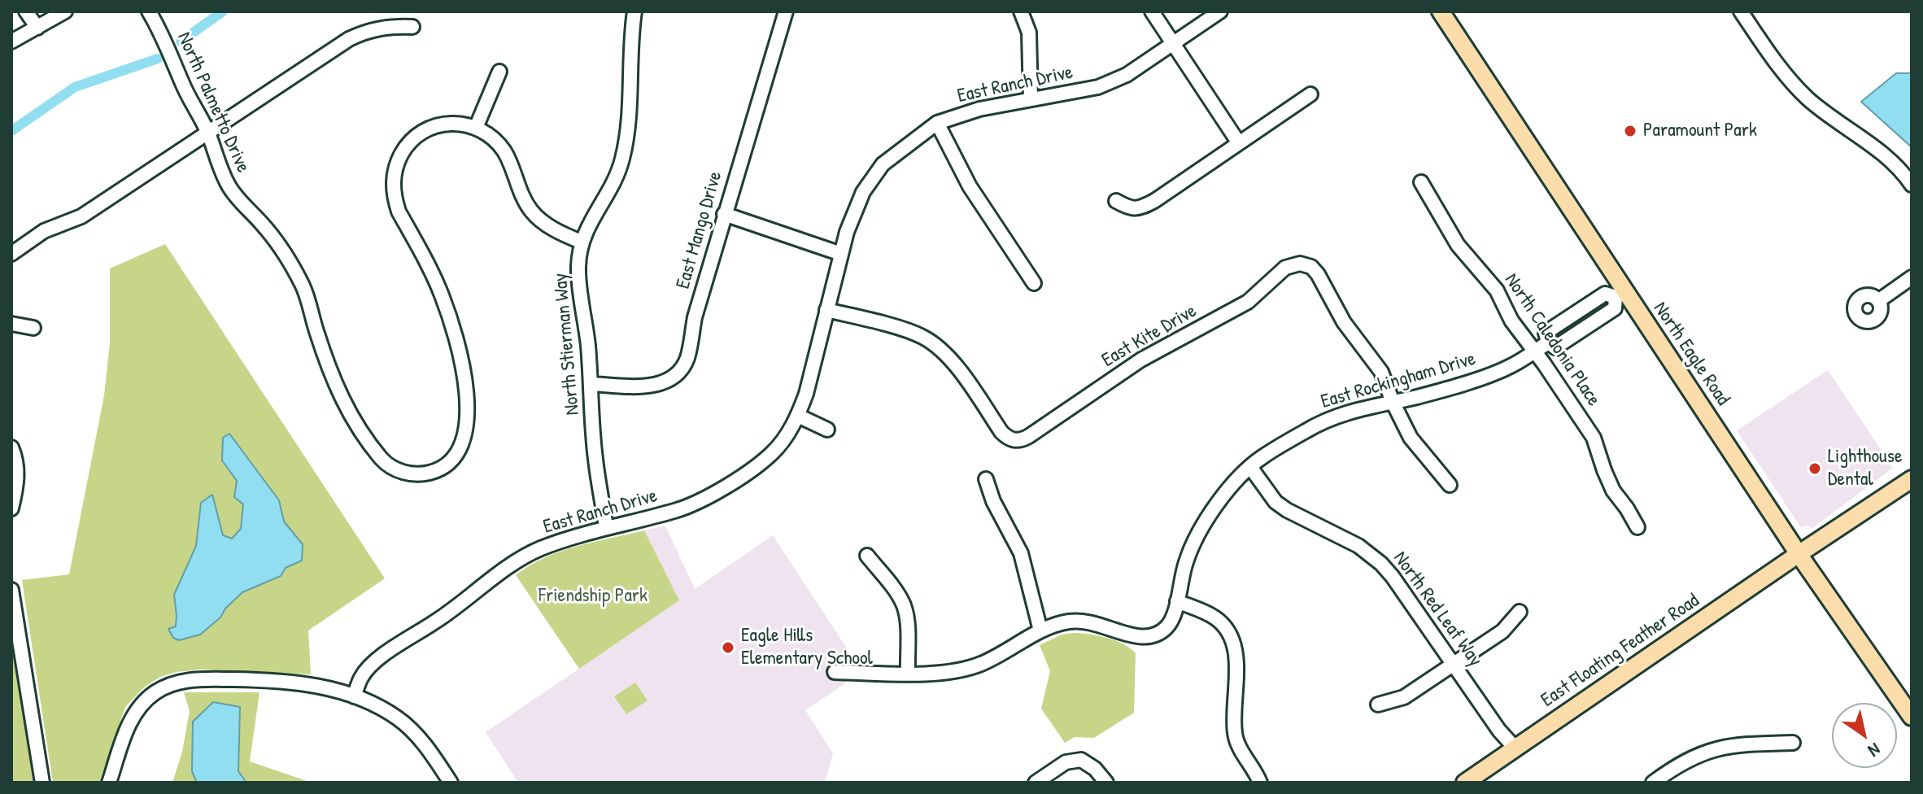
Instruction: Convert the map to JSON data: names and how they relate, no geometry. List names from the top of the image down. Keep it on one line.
{"streets":{"main road":["North Eagle Road","East Floating Feather Road"],"street":["East Ranch Drive","North Palmetto Drive","East Mango Drive","East Kite Drive","North Caledonia Place","North Stierman Way","East Rockingham Drive","North Red Leaf Way"]},"crossings":[["East Ranch Drive","East Kite Drive"],["East Ranch Drive","North Stierman Way"],["East Mango Drive","North Stierman Way"],["East Kite Drive","East Rockingham Drive"],["North Caledonia Place","East Rockingham Drive"],["North Eagle Road","East Rockingham Drive"],["North Eagle Road","East Floating Feather Road"],["East Rockingham Drive","North Red Leaf Way"],["North Red Leaf Way","East Floating Feather Road"]],"parks":["Friendship Park"],"places":["Paramount Park","Lighthouse Dental","Eagle Hills Elementary School"],"north":"bottom right"}
